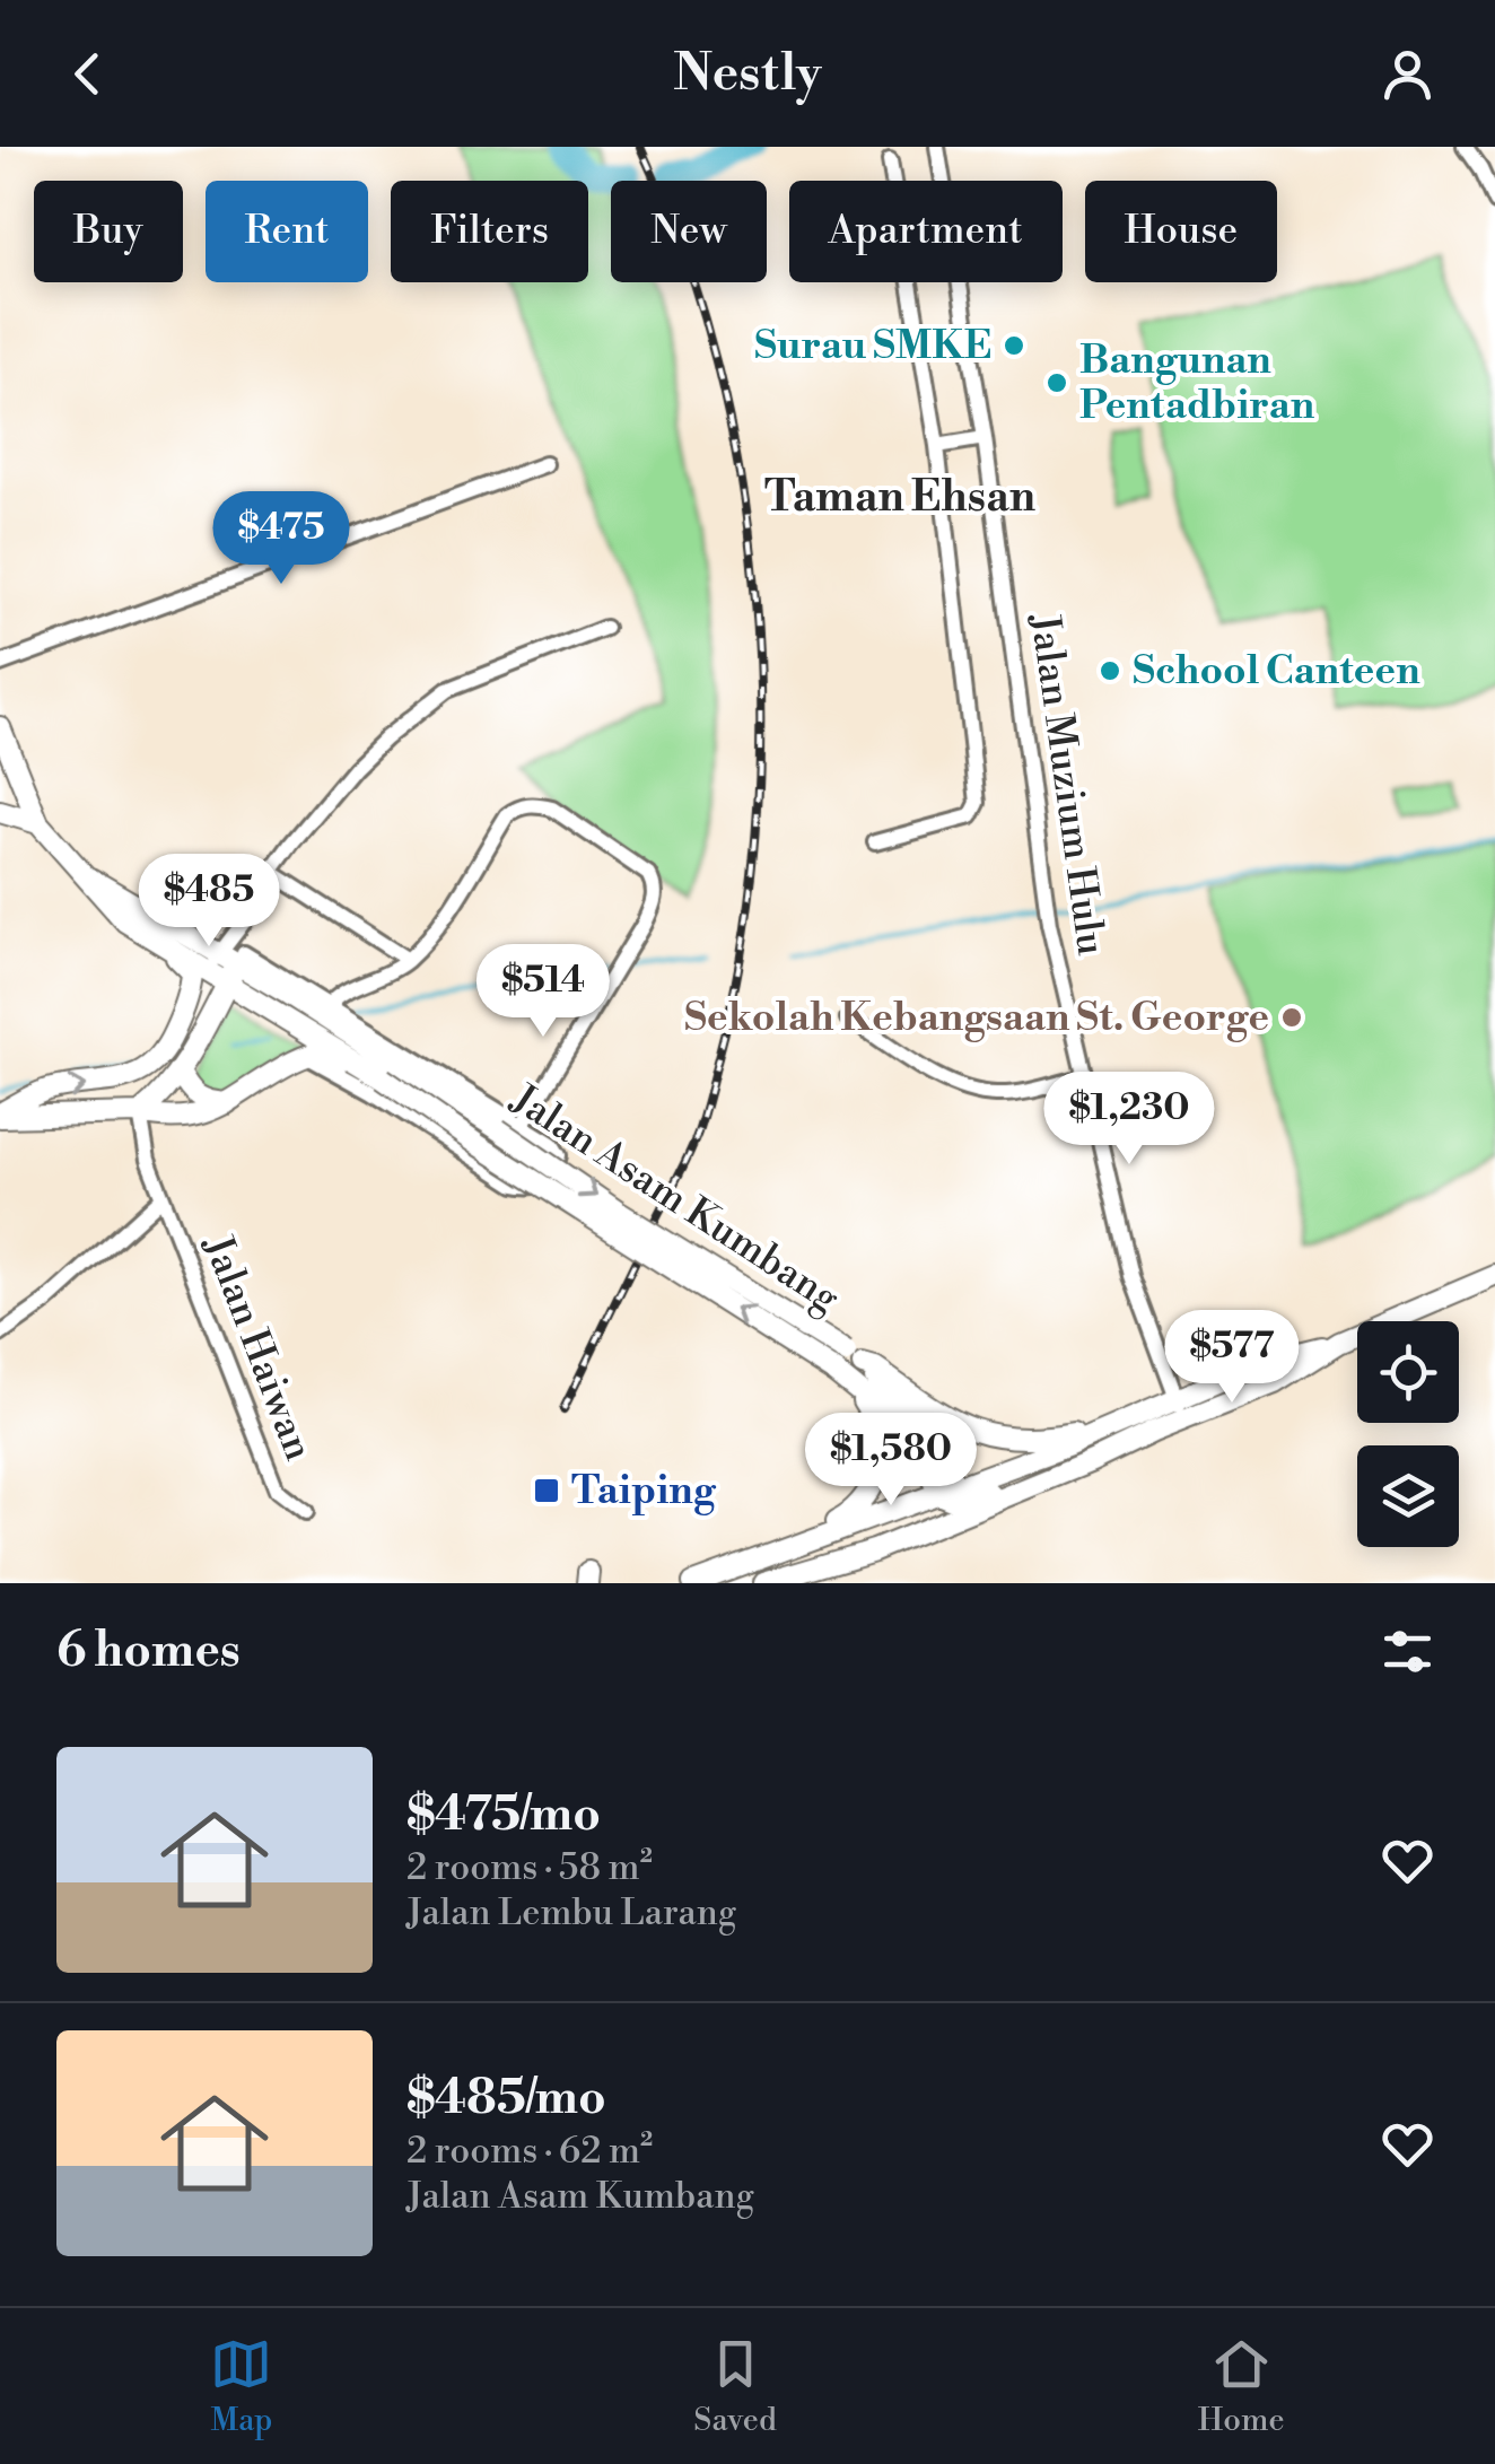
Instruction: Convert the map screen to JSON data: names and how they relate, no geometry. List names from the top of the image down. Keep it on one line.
{"streets":{"main road":["Jalan Asam Kumbang"],"street":["Jalan Muzium Hulu","Jalan Haiwan"]},"districts":["Taman Ehsan"],"places":{"other":["Surau SMKE","Bangunan Pentadbiran","School Canteen","Sekolah Kebangsaan St. George"],"transit":["Taiping"]},"page":{"header":"Nestly","chip":["Buy","Rent","Filters","New","Apartment","House"],"price":["$475","$485","$514","$1,230","$577","$1,580"],"heading":"6 homes","list":[{"name":"$475/mo","note":"2 rooms · 58 m² · Jalan Lembu Larang"},{"name":"$485/mo","note":"2 rooms · 62 m² · Jalan Asam Kumbang"}],"tabs":["Map","Saved","Home"]}}
